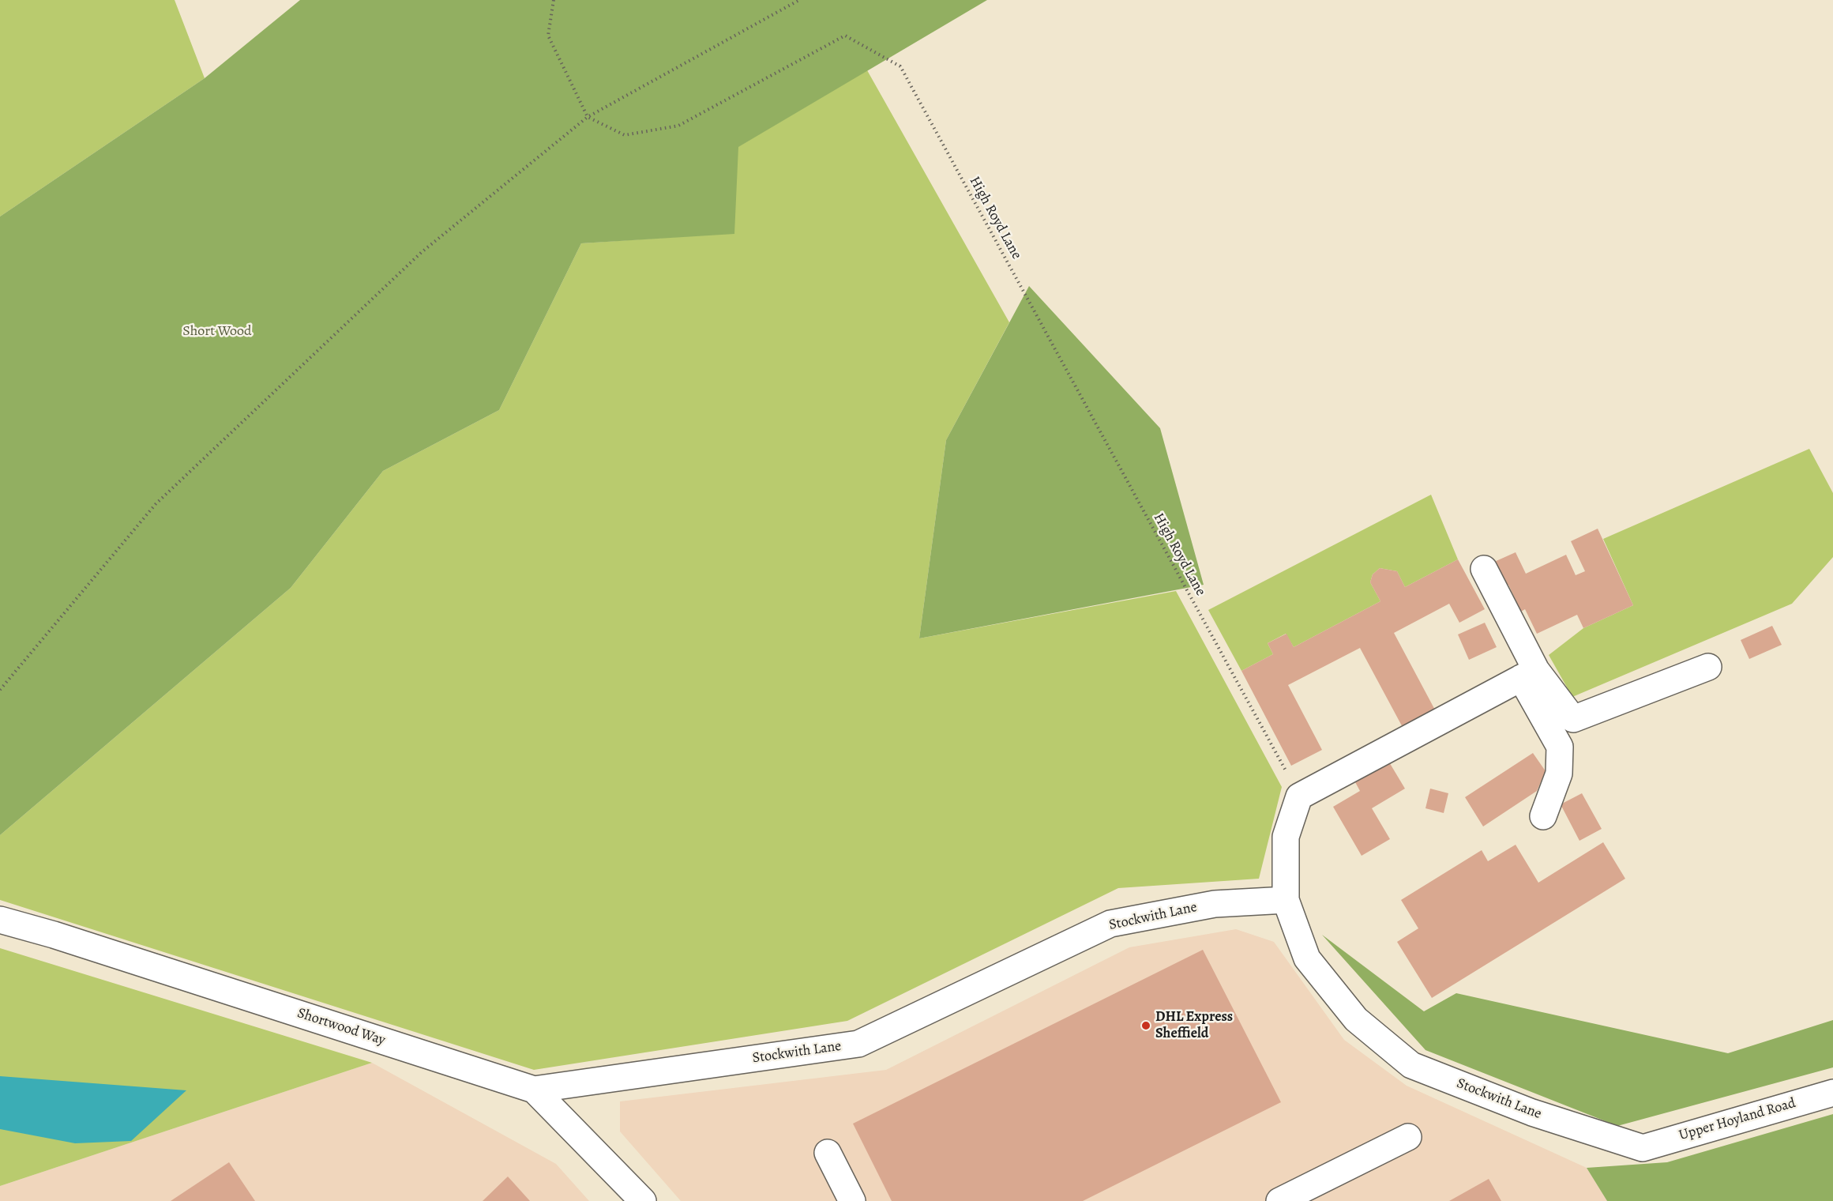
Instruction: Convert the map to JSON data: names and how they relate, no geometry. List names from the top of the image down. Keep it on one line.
{"streets":{"street":["Stockwith Lane","Shortwood Way","Upper Hoyland Road"],"path":["High Royd Lane"]},"crossings":[["Stockwith Lane","Shortwood Way"],["Stockwith Lane","Upper Hoyland Road"]],"parks":["Short Wood"],"places":["DHL Express Sheffield"]}
